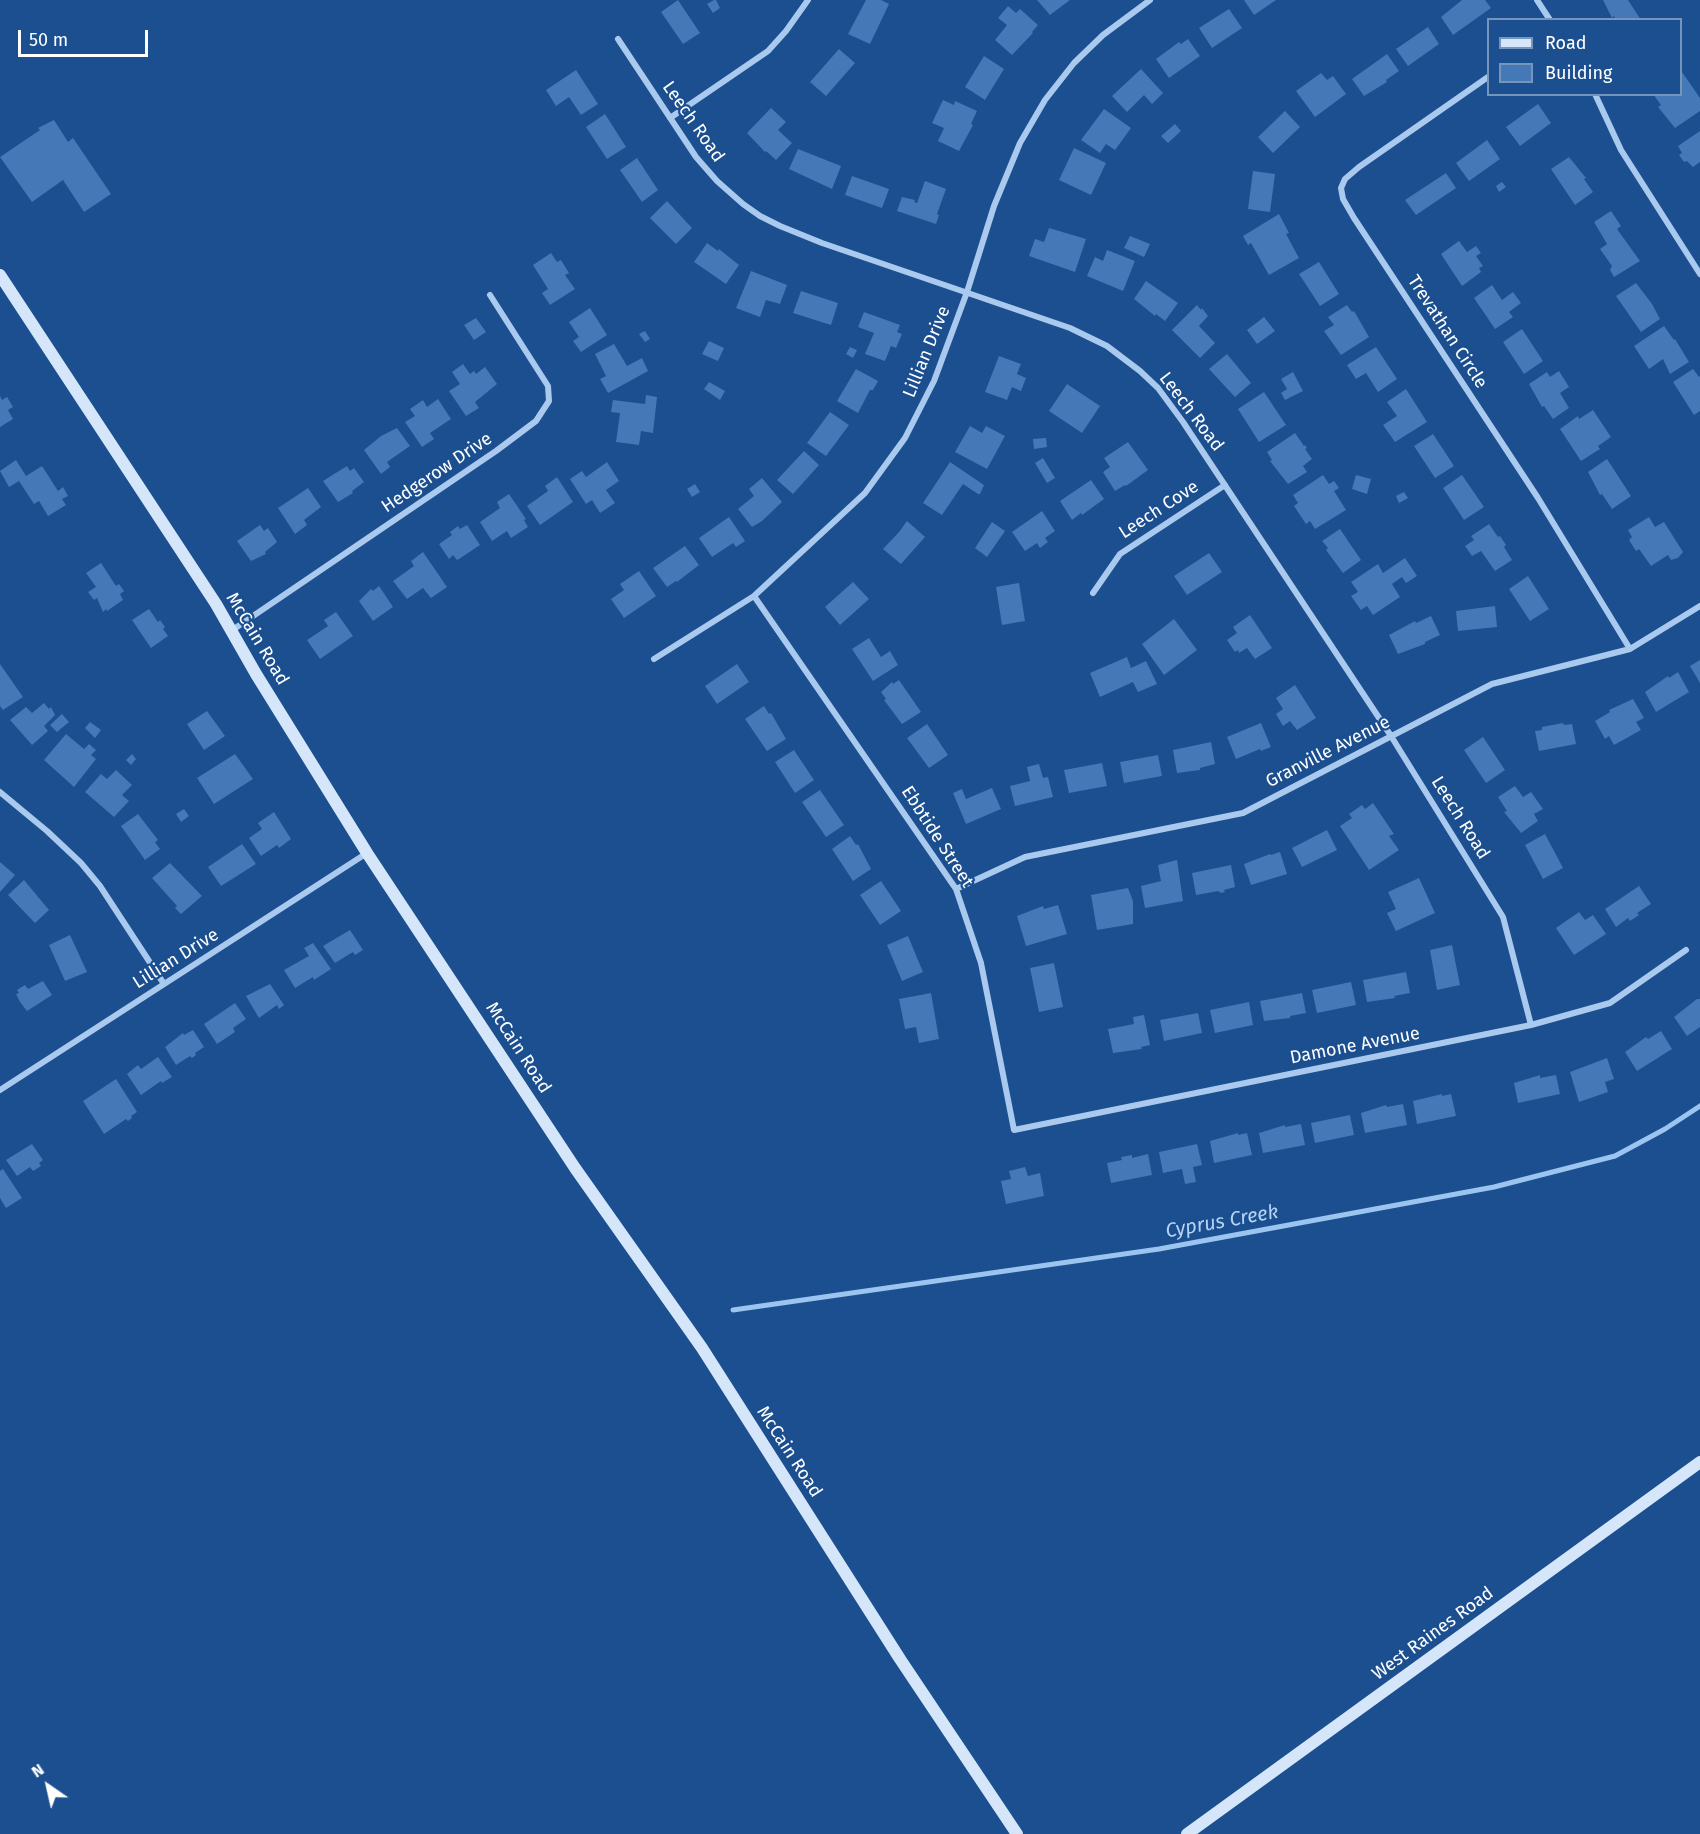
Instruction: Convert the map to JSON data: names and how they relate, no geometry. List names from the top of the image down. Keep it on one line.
{"streets":{"street":["Leech Road","Trevathan Circle","Lillian Drive","Hedgerow Drive","Leech Cove","McCain Road","Granville Avenue","Ebbtide Street","Damone Avenue","West Raines Road"]},"crossings":[["Leech Road","Lillian Drive"],["Leech Road","Leech Cove"],["Leech Road","Granville Avenue"],["Leech Road","Damone Avenue"],["Trevathan Circle","Granville Avenue"],["Lillian Drive","McCain Road"],["Lillian Drive","Ebbtide Street"],["Hedgerow Drive","McCain Road"],["Granville Avenue","Ebbtide Street"],["Ebbtide Street","Damone Avenue"]],"water":["Cyprus Creek"],"legend":["Road","Building"],"scale_bar":"50 m","north":"top left"}
